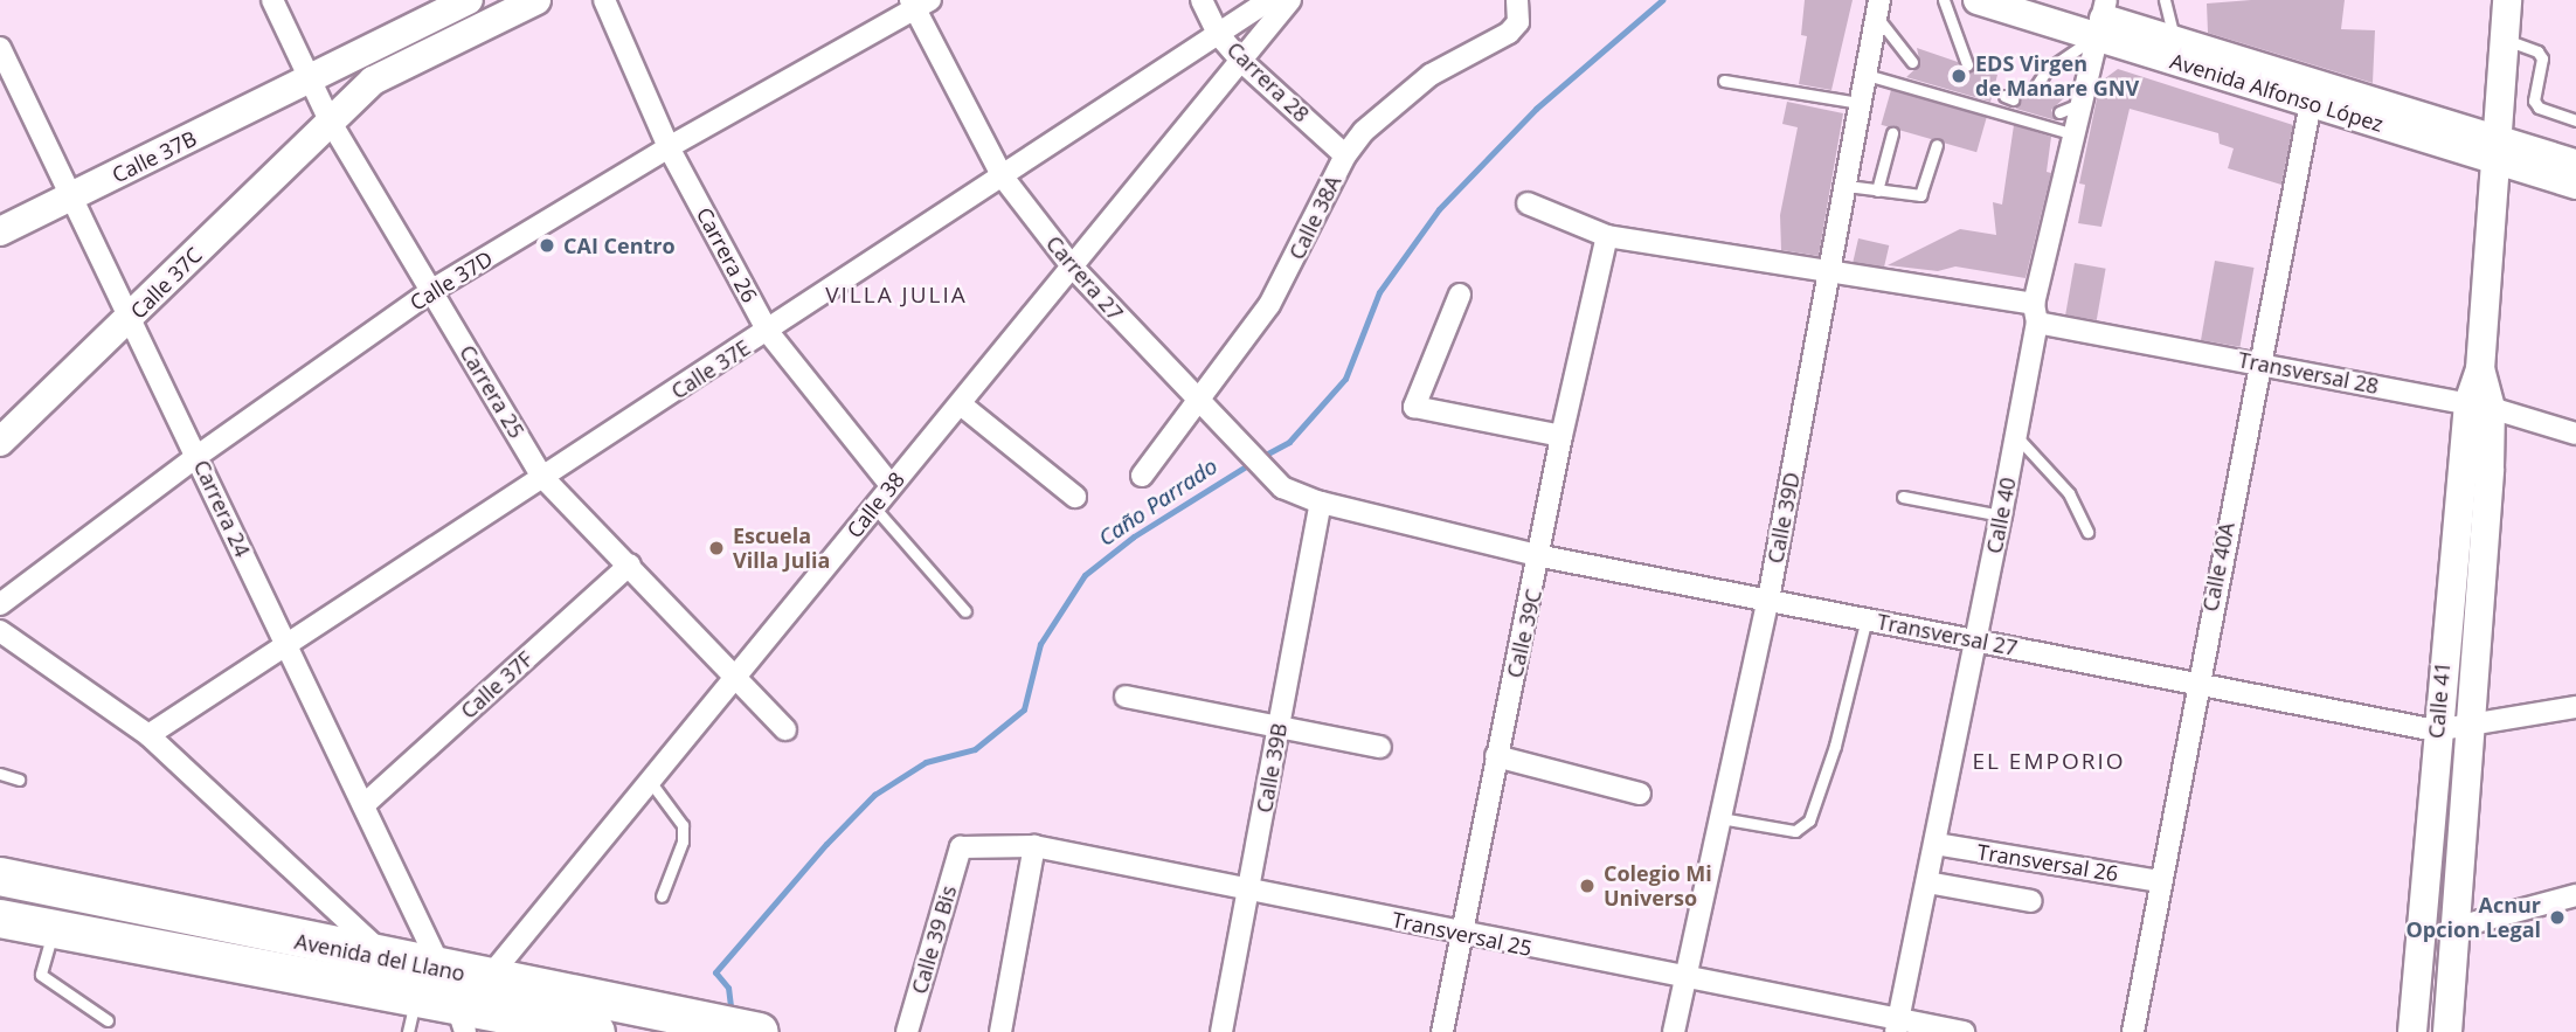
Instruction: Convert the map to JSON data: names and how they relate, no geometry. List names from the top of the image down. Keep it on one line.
{"streets":{"highway":["Avenida del Llano"],"street":["Carrera 28","Avenida Alfonso López","Calle 37B","Calle 38A","Carrera 26","Carrera 27","Calle 37D","Calle 37C","Calle 37E","Transversal 28","Carrera 25","Calle 38","Carrera 24","Calle 40","Calle 39D","Calle 40A","Calle 39C","Transversal 27","Calle 37F","Calle 41","Calle 39B","Transversal 26","Transversal 25","Calle 39 Bis"]},"crossings":[["Carrera 28","Calle 38A"],["Carrera 28","Calle 37E"],["Carrera 28","Calle 38"],["Avenida Alfonso López","Calle 40"],["Avenida Alfonso López","Calle 40A"],["Avenida Alfonso López","Calle 41"],["Calle 37B","Calle 37C"],["Calle 37B","Carrera 25"],["Calle 37B","Carrera 24"],["Calle 38A","Carrera 27"],["Carrera 26","Calle 37D"],["Carrera 26","Calle 37E"],["Carrera 26","Calle 38"],["Carrera 27","Calle 37D"],["Carrera 27","Calle 37E"],["Carrera 27","Calle 38"],["Carrera 27","Transversal 27"],["Carrera 27","Calle 39B"],["Calle 37D","Carrera 25"],["Calle 37D","Carrera 24"],["Calle 37C","Carrera 25"],["Calle 37C","Carrera 24"],["Calle 37E","Carrera 25"],["Calle 37E","Carrera 24"],["Transversal 28","Calle 40"],["Transversal 28","Calle 39D"],["Transversal 28","Calle 40A"],["Transversal 28","Calle 39C"],["Transversal 28","Calle 41"],["Carrera 25","Calle 38"],["Carrera 25","Calle 37F"],["Calle 38","Carrera 24"],["Calle 38","Avenida del Llano"],["Carrera 24","Calle 37F"],["Carrera 24","Avenida del Llano"],["Calle 40","Transversal 27"],["Calle 40","Transversal 26"],["Calle 40","Transversal 25"],["Calle 39D","Transversal 27"],["Calle 39D","Transversal 25"],["Calle 40A","Transversal 27"],["Calle 40A","Transversal 26"],["Calle 39C","Transversal 27"],["Calle 39C","Transversal 25"],["Transversal 27","Calle 41"],["Transversal 27","Calle 39B"],["Calle 39B","Transversal 25"],["Transversal 25","Calle 39 Bis"]],"districts":["VILLA JULIA","EL EMPORIO"],"water":["Caño Parrado"],"places":["EDS Virgen de Manare GNV","CAI Centro","Escuela Villa Julia","Colegio Mi Universo","Acnur Opcion Legal"]}
